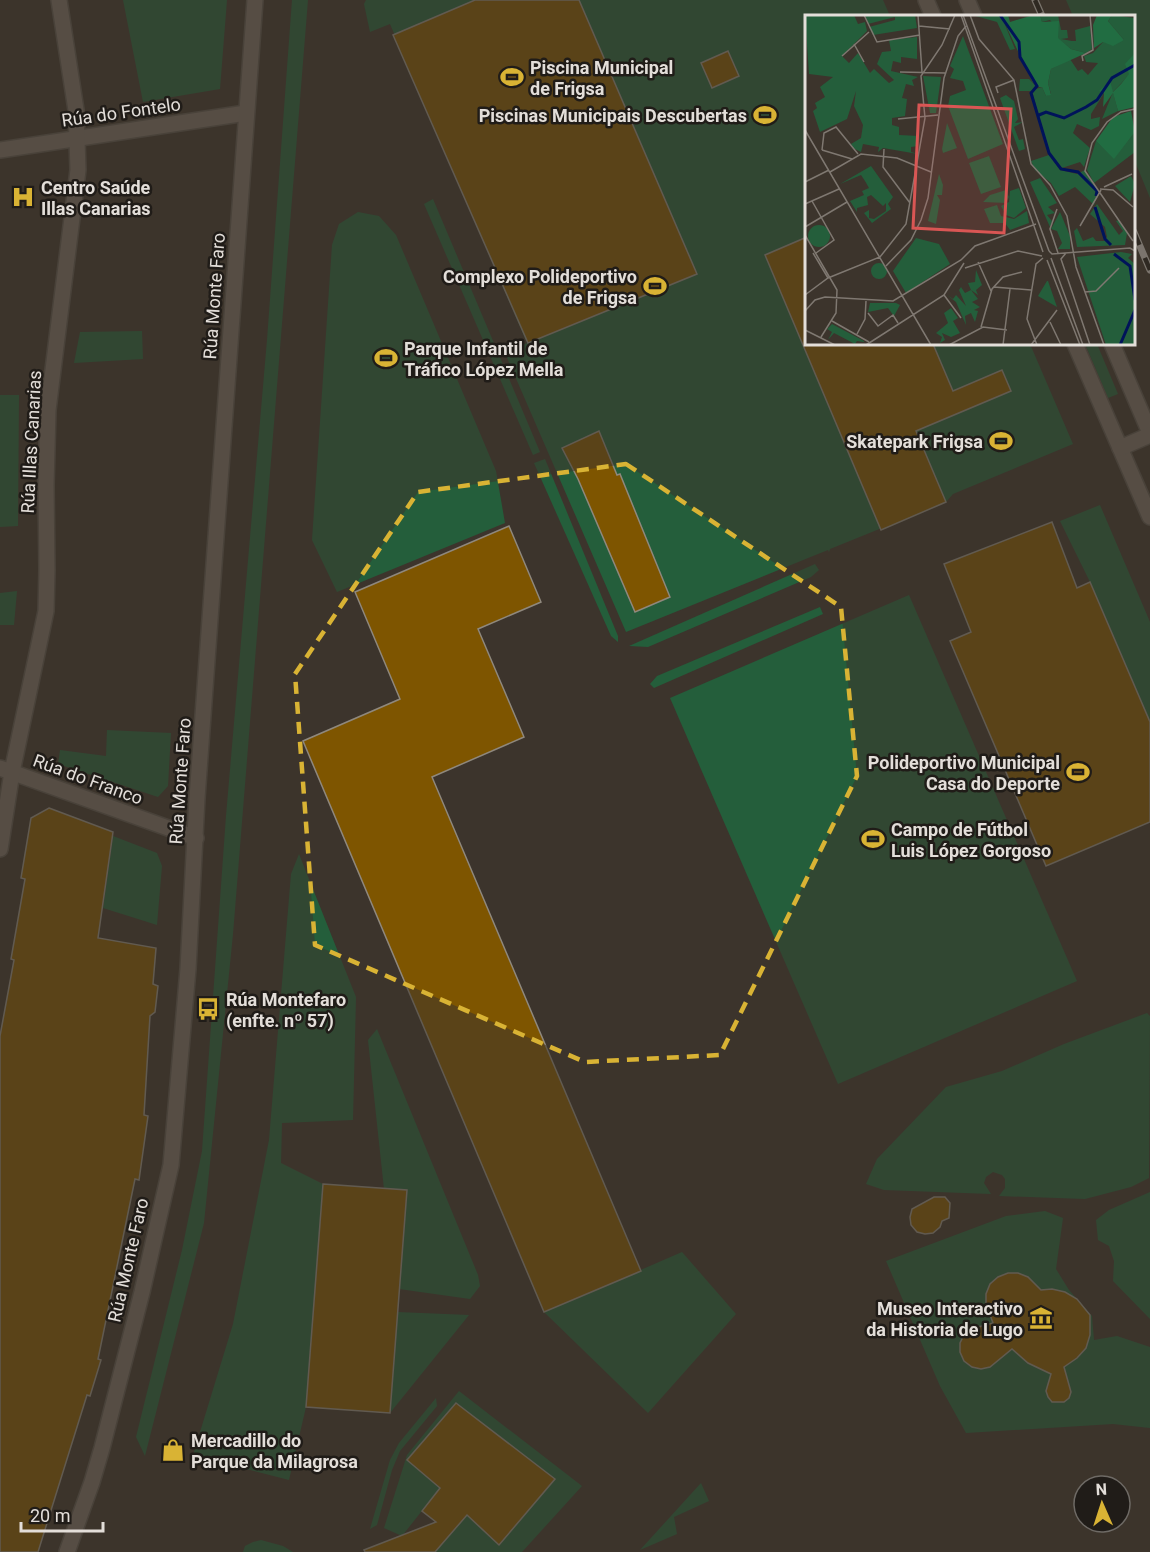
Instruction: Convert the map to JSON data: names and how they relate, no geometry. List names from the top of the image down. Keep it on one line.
{"streets":{"street":["Rúa do Fontelo","Rúa Monte Faro","Rúa Illas Canarias","Rúa do Franco"]},"crossings":[["Rúa do Fontelo","Rúa Monte Faro"],["Rúa do Fontelo","Rúa Illas Canarias"],["Rúa Monte Faro","Rúa do Franco"],["Rúa Illas Canarias","Rúa do Franco"]],"places":{"sports":["Piscina Municipal de Frigsa","Piscinas Municipais Descubertas","Complexo Polideportivo de Frigsa","Parque Infantil de Tráfico López Mella","Skatepark Frigsa","Polideportivo Municipal Casa do Deporte","Campo de Fútbol Luis López Gorgoso"],"hospital":["Centro Saúde Illas Canarias"],"bus stop":["Rúa Montefaro (enfte. nº 57)"],"museum":["Museo Interactivo da Historia de Lugo"],"shop":["Mercadillo do Parque da Milagrosa"]},"scale_bar":"20 m","north":"top"}
